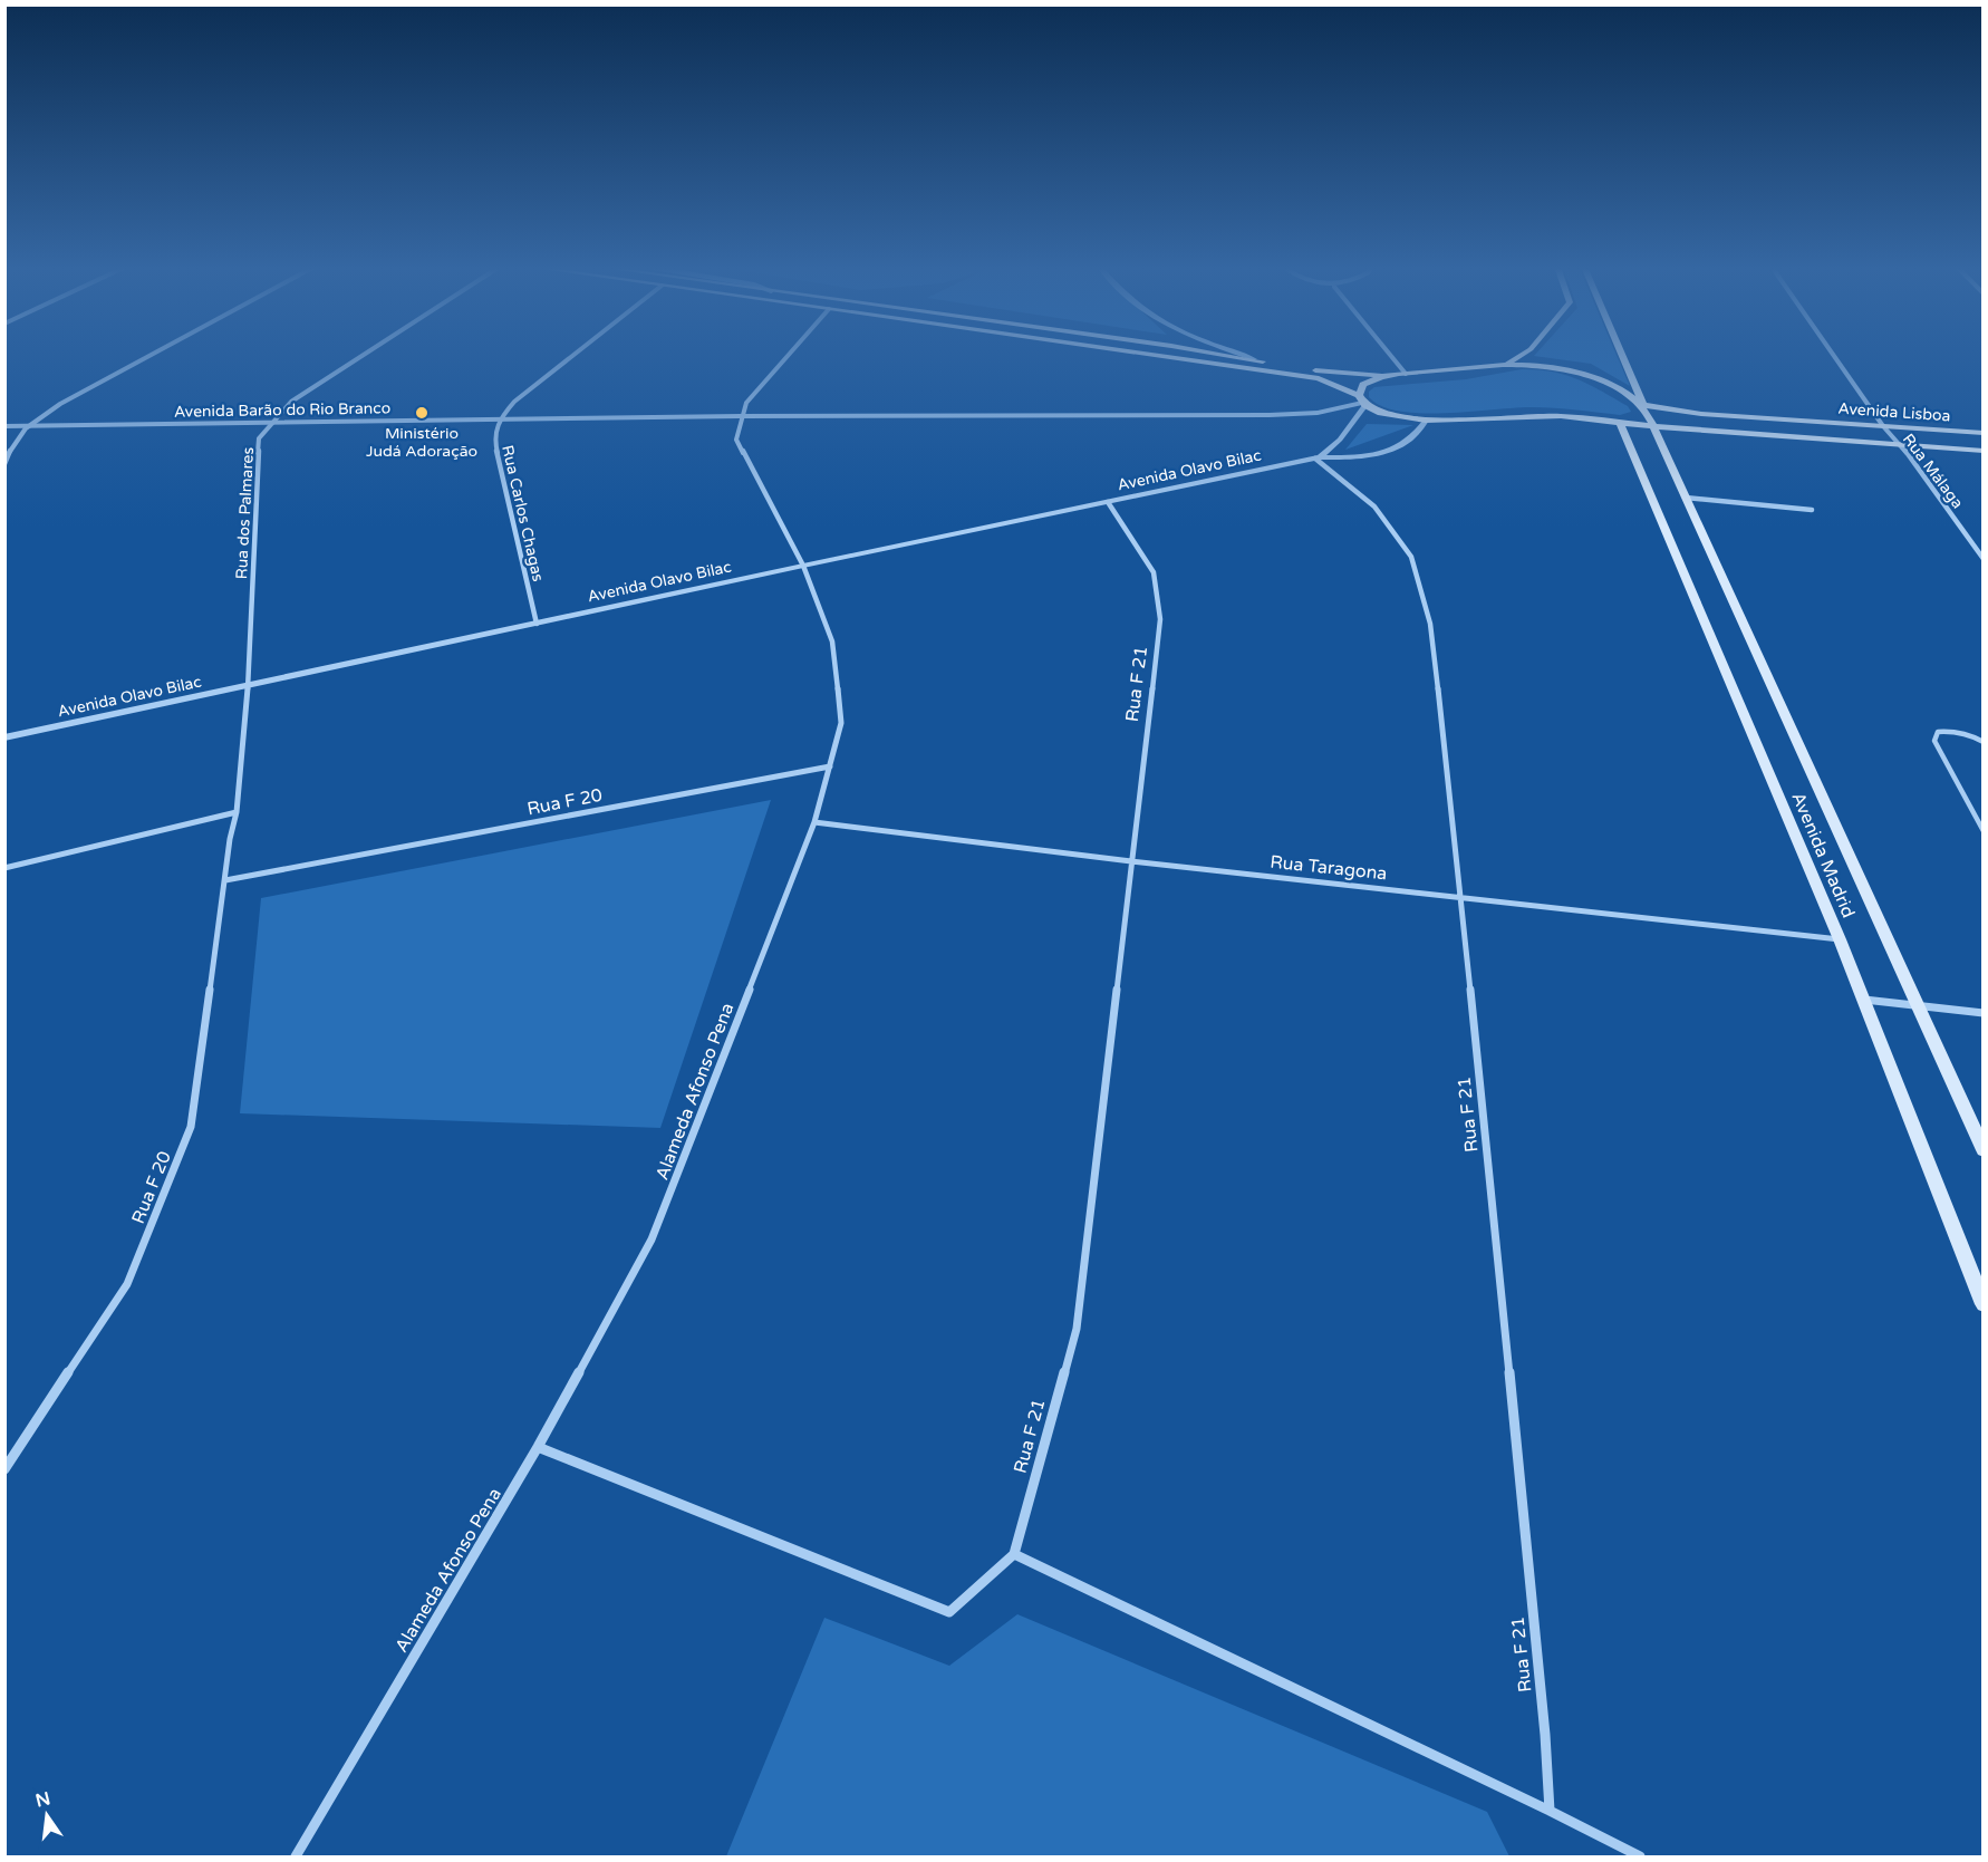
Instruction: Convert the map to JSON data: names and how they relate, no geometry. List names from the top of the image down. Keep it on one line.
{"streets":{"main road":["Avenida Lisboa","Avenida Madrid"],"street":["Avenida Barão do Rio Branco","Avenida Olavo Bilac","Rua Málaga","Rua dos Palmares","Rua Carlos Chagas","Rua F 21","Rua F 20","Rua Taragona","Alameda Afonso Pena"]},"crossings":[["Avenida Barão do Rio Branco","Avenida Lisboa"],["Avenida Barão do Rio Branco","Rua dos Palmares"],["Avenida Barão do Rio Branco","Rua Carlos Chagas"],["Avenida Barão do Rio Branco","Alameda Afonso Pena"],["Avenida Lisboa","Avenida Olavo Bilac"],["Avenida Lisboa","Rua Málaga"],["Avenida Lisboa","Avenida Madrid"],["Avenida Olavo Bilac","Rua dos Palmares"],["Avenida Olavo Bilac","Rua Carlos Chagas"],["Avenida Olavo Bilac","Rua F 21"],["Avenida Olavo Bilac","Rua F 20"],["Avenida Olavo Bilac","Alameda Afonso Pena"],["Rua dos Palmares","Rua F 20"],["Rua F 21","Rua Taragona"],["Rua F 20","Alameda Afonso Pena"],["Avenida Madrid","Rua Taragona"],["Rua Taragona","Alameda Afonso Pena"]],"places":["Ministério Judá Adoração"],"north":"top"}
